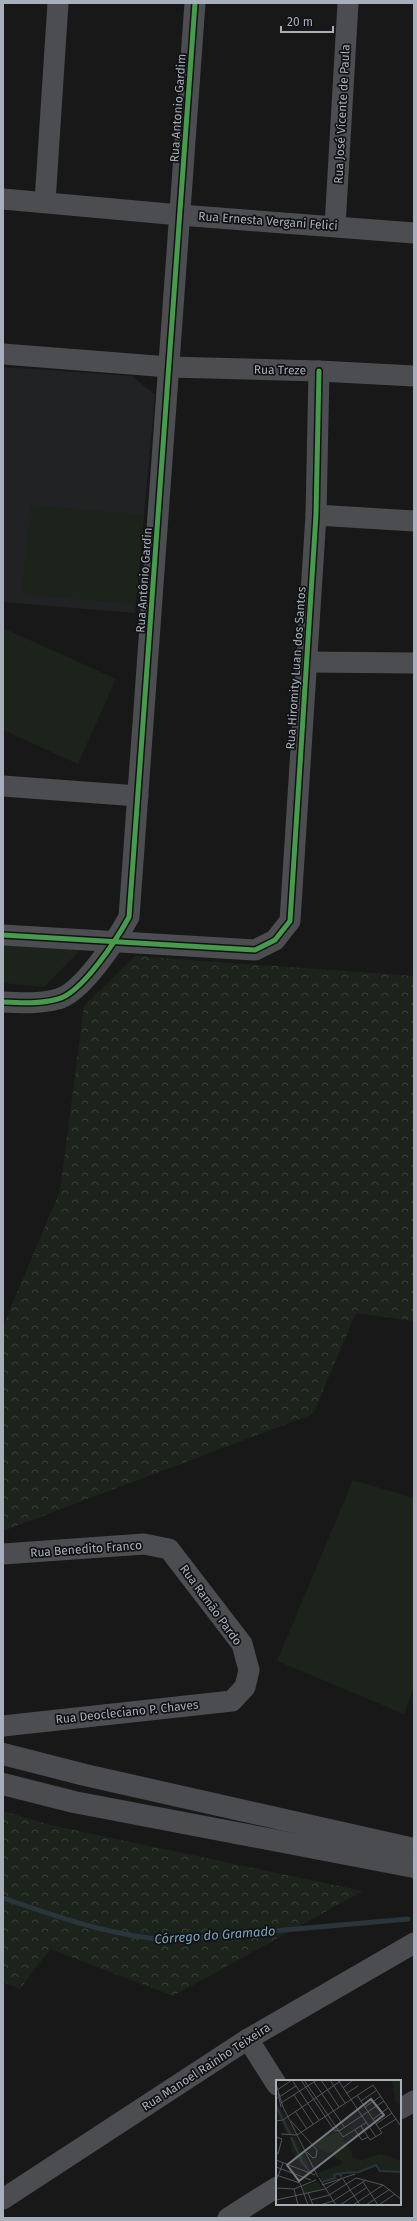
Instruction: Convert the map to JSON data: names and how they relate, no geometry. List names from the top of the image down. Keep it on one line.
{"streets":{"street":["Rua Antonio Gardim","Rua José Vicente de Paula","Rua Ernesta Vergani Felici","Rua Treze","Rua Antônio Gardin","Rua Hiromity Luan dos Santos","Rua Benedito Franco","Rua Ramão Pardo","Rua Deocleciano P. Chaves","Rua Manoel Rainho Teixeira"]},"crossings":[["Rua Antonio Gardim","Rua Ernesta Vergani Felici"],["Rua Antonio Gardim","Rua Antônio Gardin"],["Rua José Vicente de Paula","Rua Ernesta Vergani Felici"],["Rua Ernesta Vergani Felici","Rua Antônio Gardin"],["Rua Treze","Rua Antônio Gardin"],["Rua Treze","Rua Hiromity Luan dos Santos"],["Rua Antônio Gardin","Rua Hiromity Luan dos Santos"],["Rua Benedito Franco","Rua Ramão Pardo"],["Rua Ramão Pardo","Rua Deocleciano P. Chaves"]],"water":["Córrego do Gramado"],"scale_bar":"20 m"}
